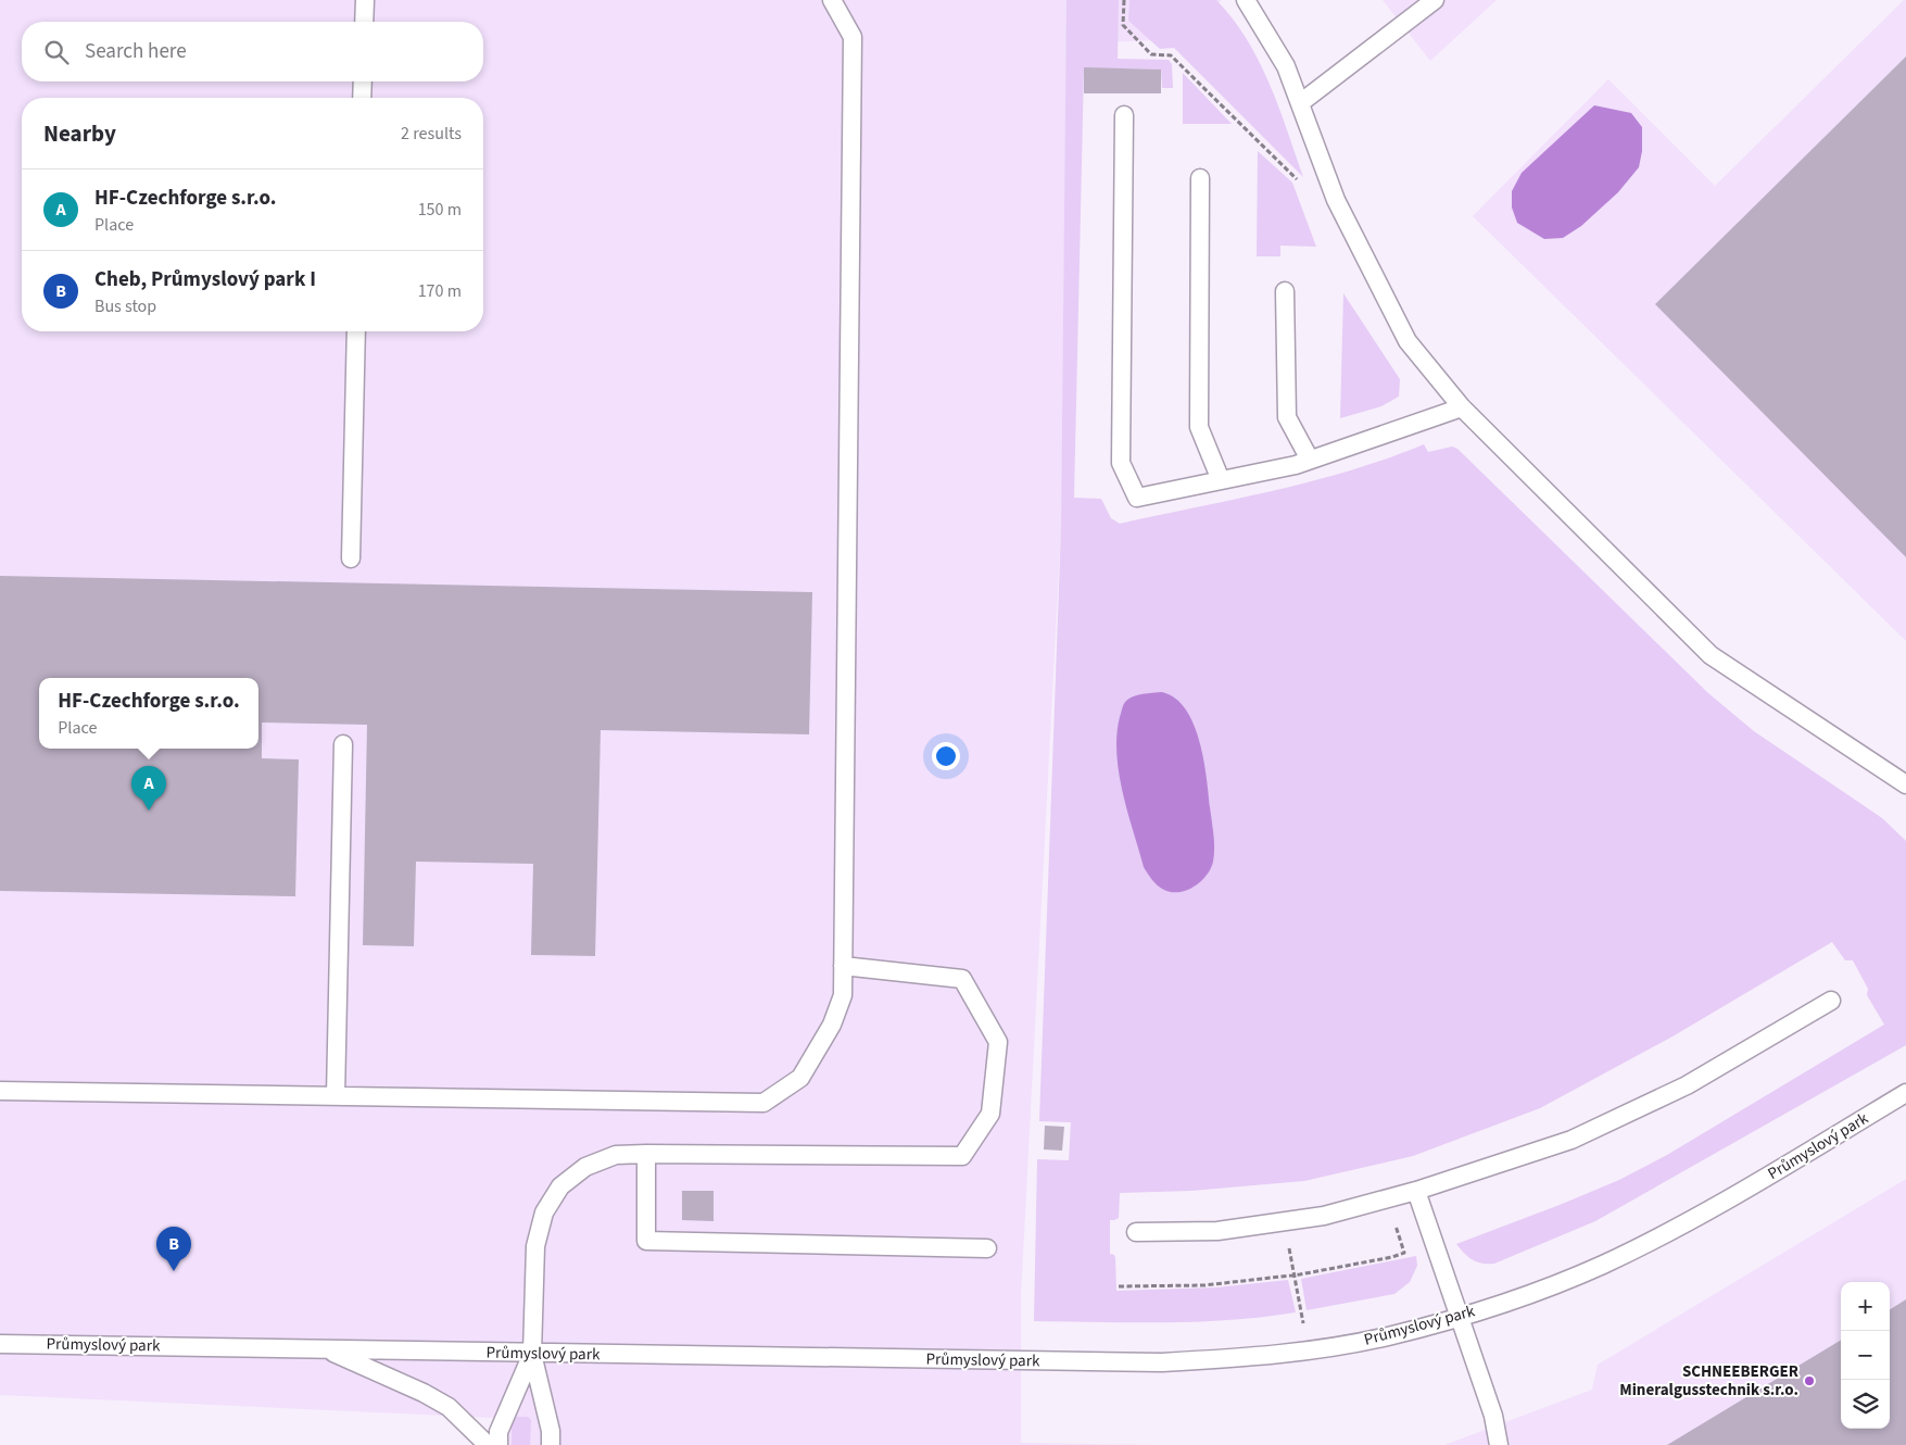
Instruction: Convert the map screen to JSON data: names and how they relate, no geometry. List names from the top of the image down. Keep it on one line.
{"streets":{"lane":["Průmyslový park"]},"places":["SCHNEEBERGER Mineralgusstechnik s.r.o."],"page":{"search":"Search here","heading":["Nearby","2 results"],"list":[{"mark":"A","name":"HF-Czechforge s.r.o.","note":"Place","value":"150 m"},{"mark":"B","name":"Cheb, Průmyslový park I","note":"Bus stop","value":"170 m"}],"popup":["HF-Czechforge s.r.o.","Place"],"pins":["A","B"],"map_buttons":["+","−"]}}
